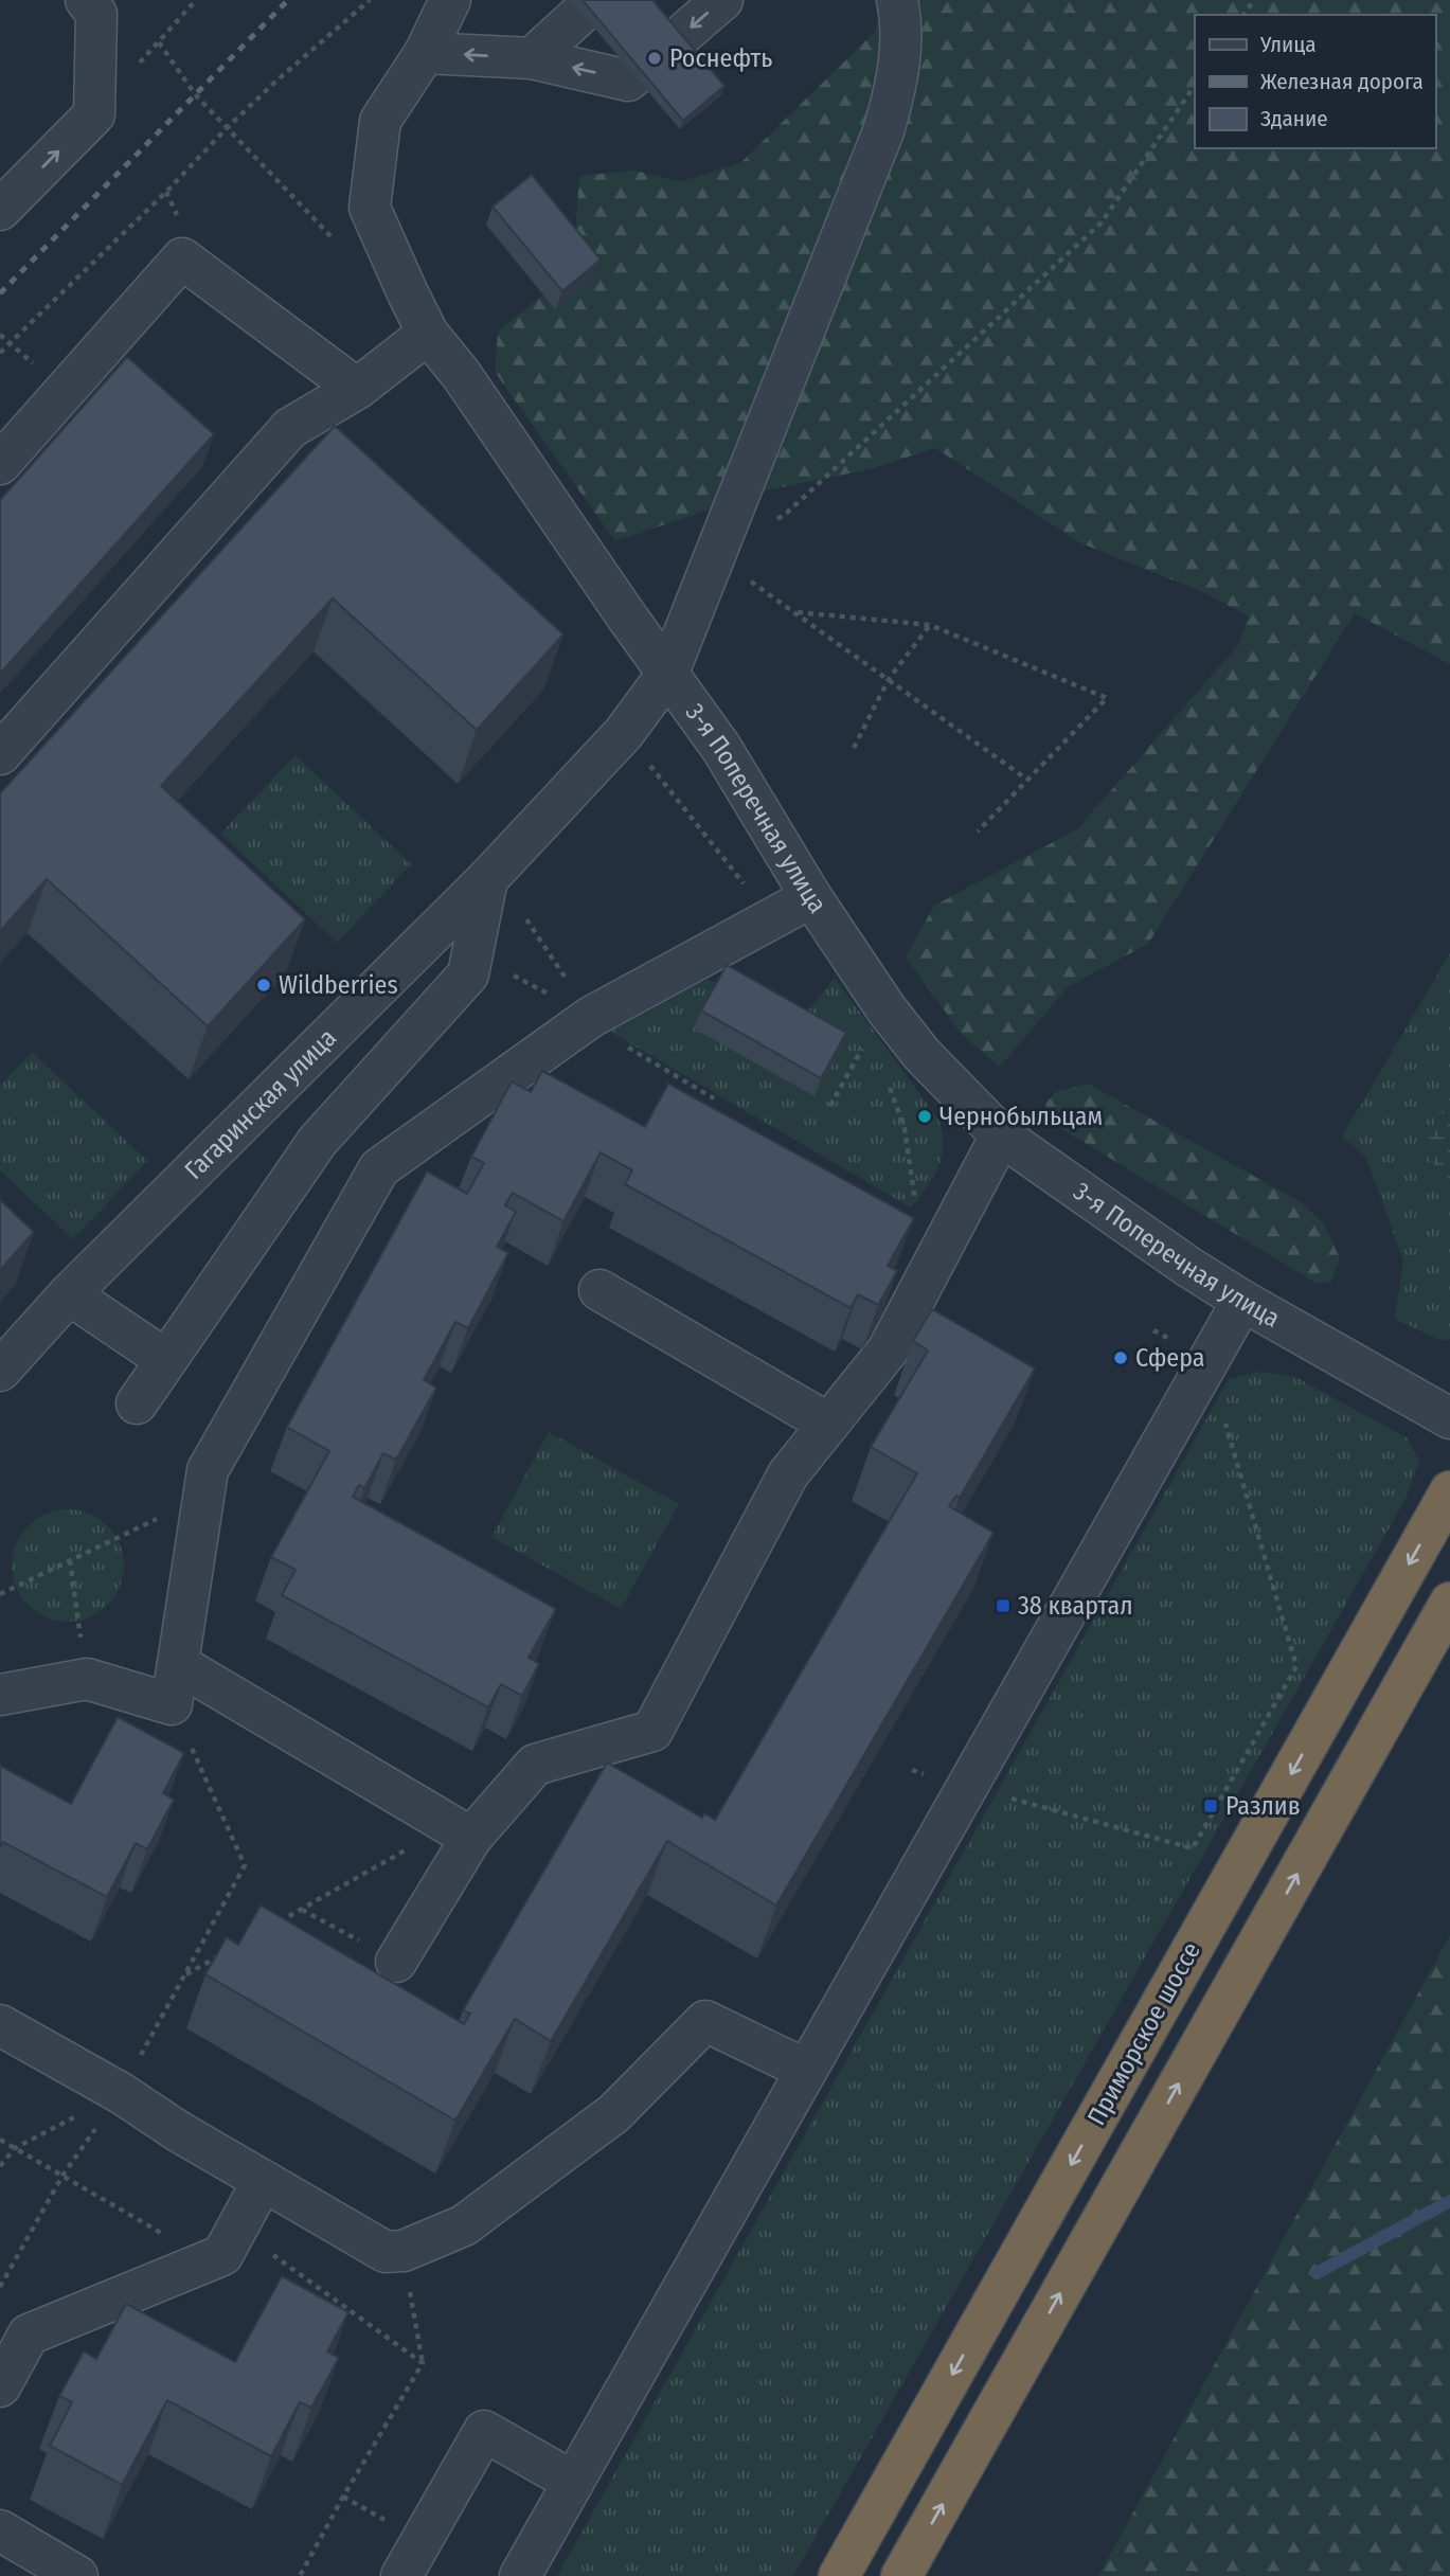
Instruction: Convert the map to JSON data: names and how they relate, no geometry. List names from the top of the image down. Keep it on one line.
{"streets":{"highway":["Приморское шоссе"],"street":["3-я Поперечная улица","Гагаринская улица"]},"crossings":[["3-я Поперечная улица","Гагаринская улица"]],"places":{"other":["Роснефть","Wildberries","Чернобыльцам","Сфера"],"transit":["38 квартал","Разлив"]},"legend":["Улица","Железная дорога","Здание"]}
